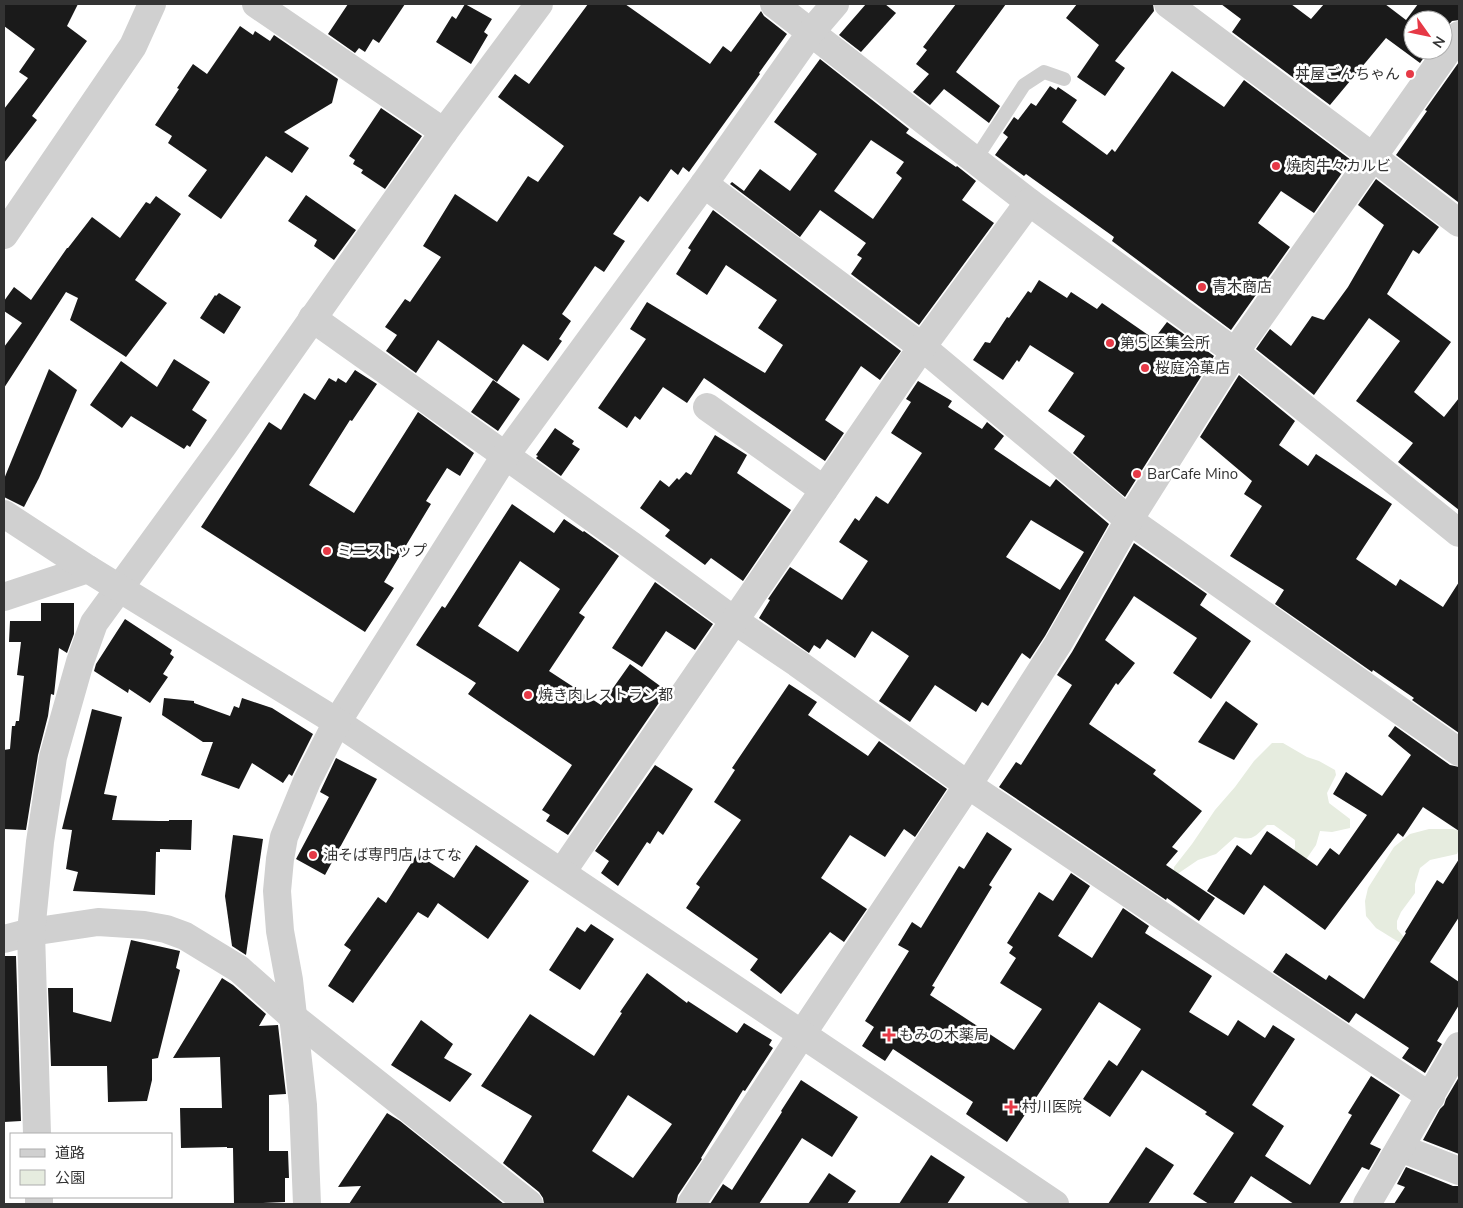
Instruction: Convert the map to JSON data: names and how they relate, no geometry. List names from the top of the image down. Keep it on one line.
{"places":{"other":["丼屋ごんちゃん","焼肉牛々カルビ","青木商店","第５区集会所","桜庭冷菓店","BarCafe Mino","ミニストップ","焼き肉レストラン都","油そば専門店 はてな"],"health":["もみの木薬局","村川医院"]},"legend":["道路","公園"],"north":"bottom right"}
